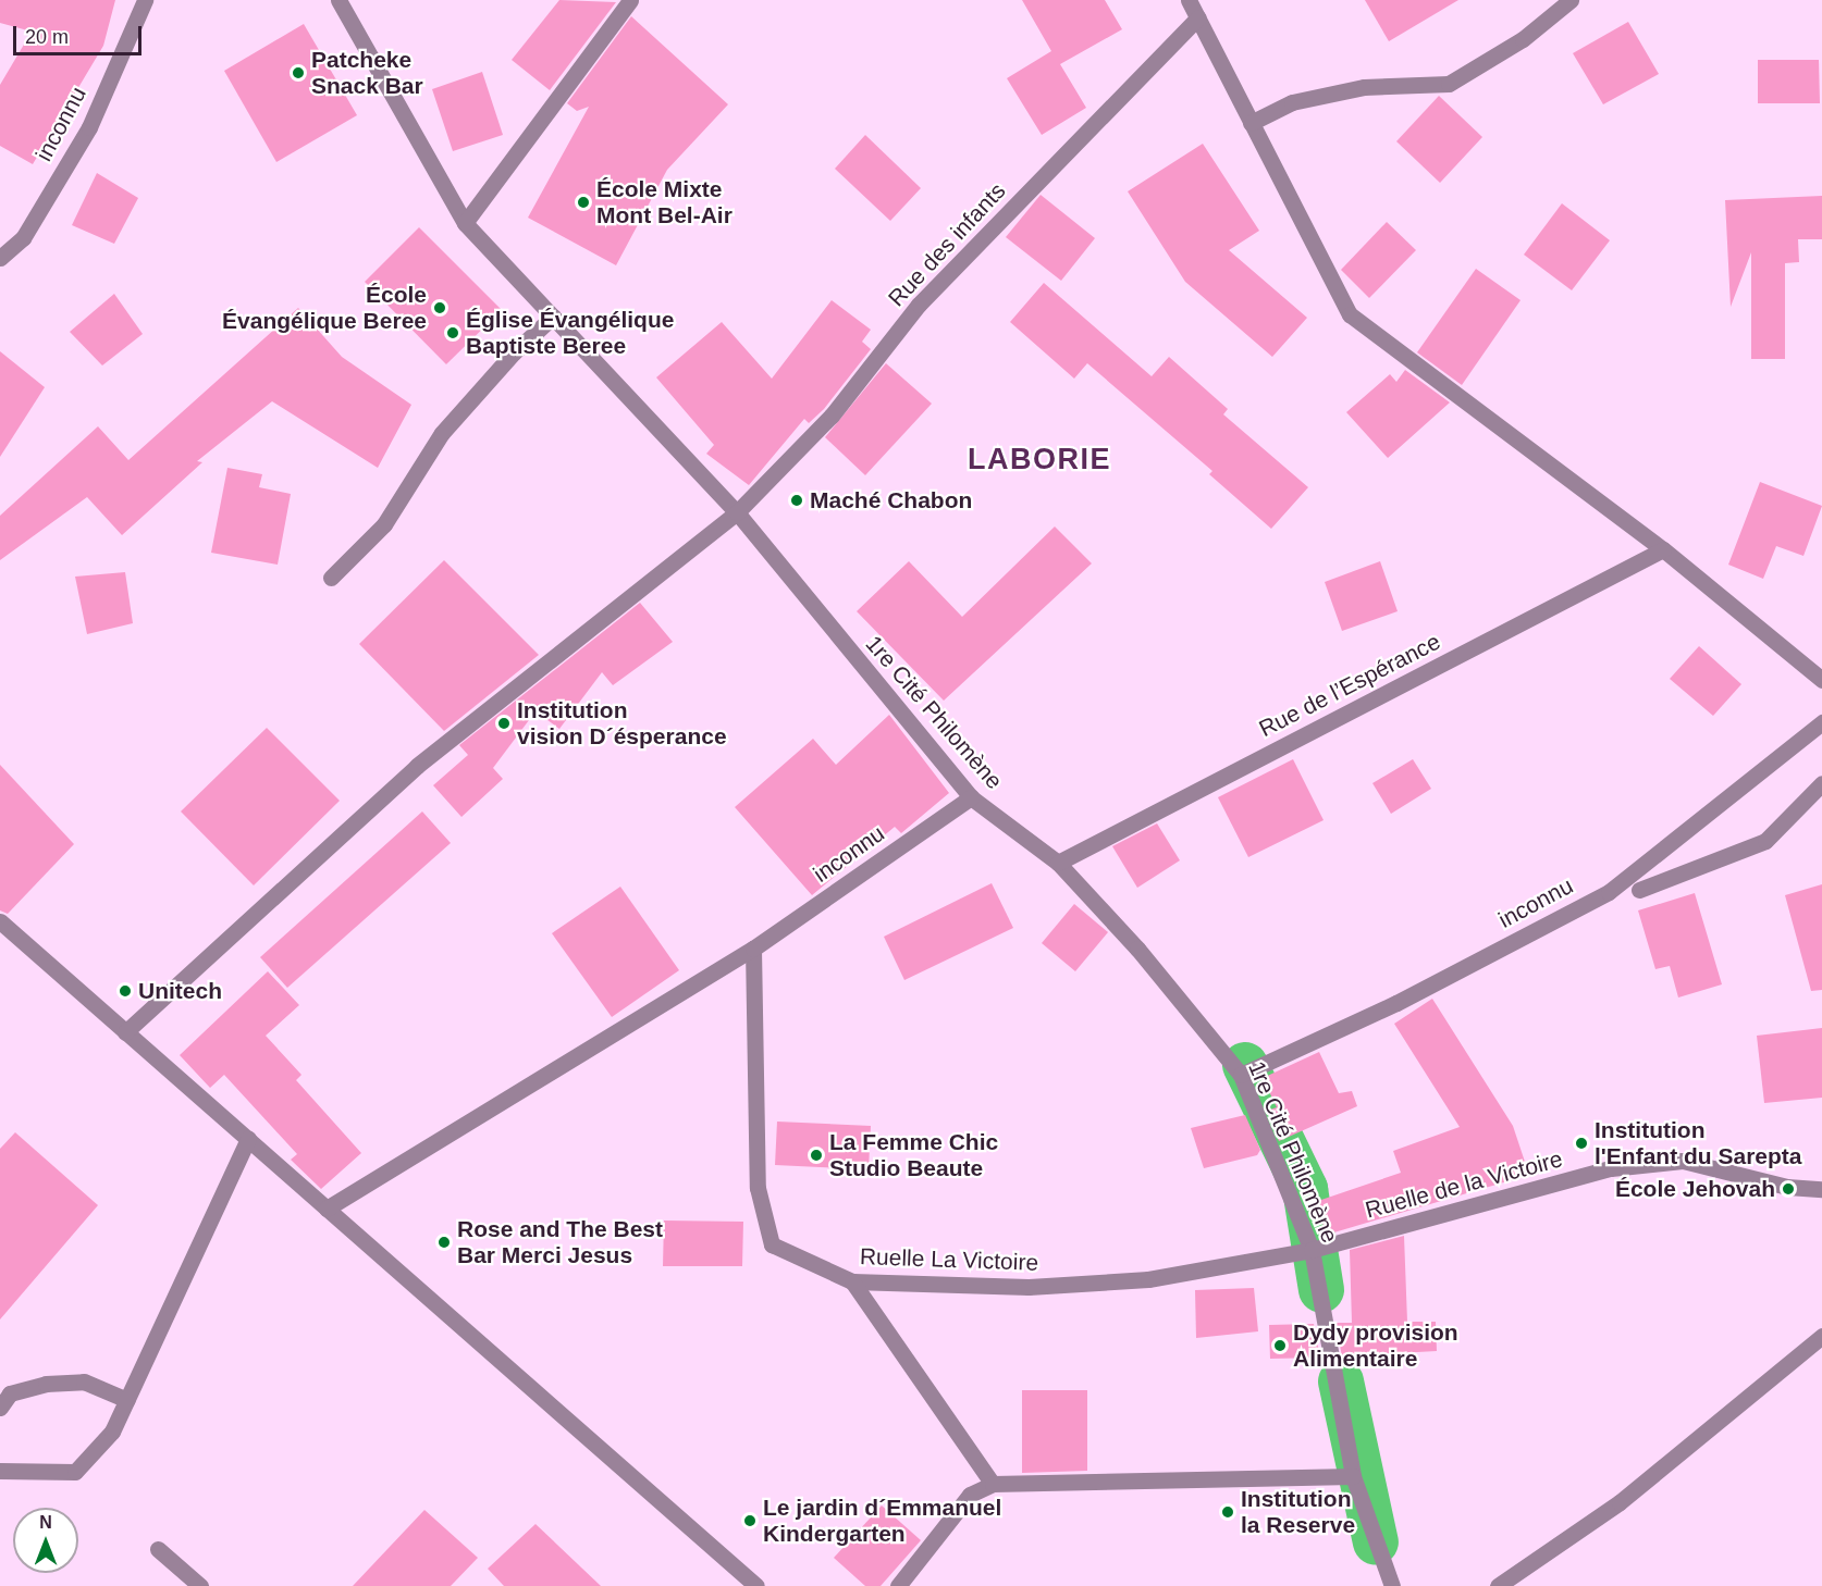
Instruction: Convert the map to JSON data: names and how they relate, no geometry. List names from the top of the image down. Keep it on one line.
{"streets":{"street":["inconnu","Rue des infants","Rue de l’Espérance","1re Cité Philomène","Ruelle de la Victoire","Ruelle La Victoire"]},"crossings":[["inconnu","1re Cité Philomène"],["inconnu","Ruelle La Victoire"],["Rue des infants","1re Cité Philomène"],["Rue de l’Espérance","1re Cité Philomène"],["1re Cité Philomène","Ruelle de la Victoire"],["1re Cité Philomène","Ruelle La Victoire"],["Ruelle de la Victoire","Ruelle La Victoire"]],"districts":["LABORIE"],"places":["Patcheke Snack Bar","École Mixte Mont Bel-Air","École Évangélique Beree","Église Évangélique Baptiste Beree","Maché Chabon","Institution vision D´ésperance","Unitech","Institution l'Enfant du Sarepta","La Femme Chic Studio Beaute","École Jehovah","Rose and The Best Bar Merci Jesus","Dydy provision Alimentaire","Institution la Reserve","Le jardin d´Emmanuel Kindergarten"],"scale_bar":"20 m","north":"top"}
